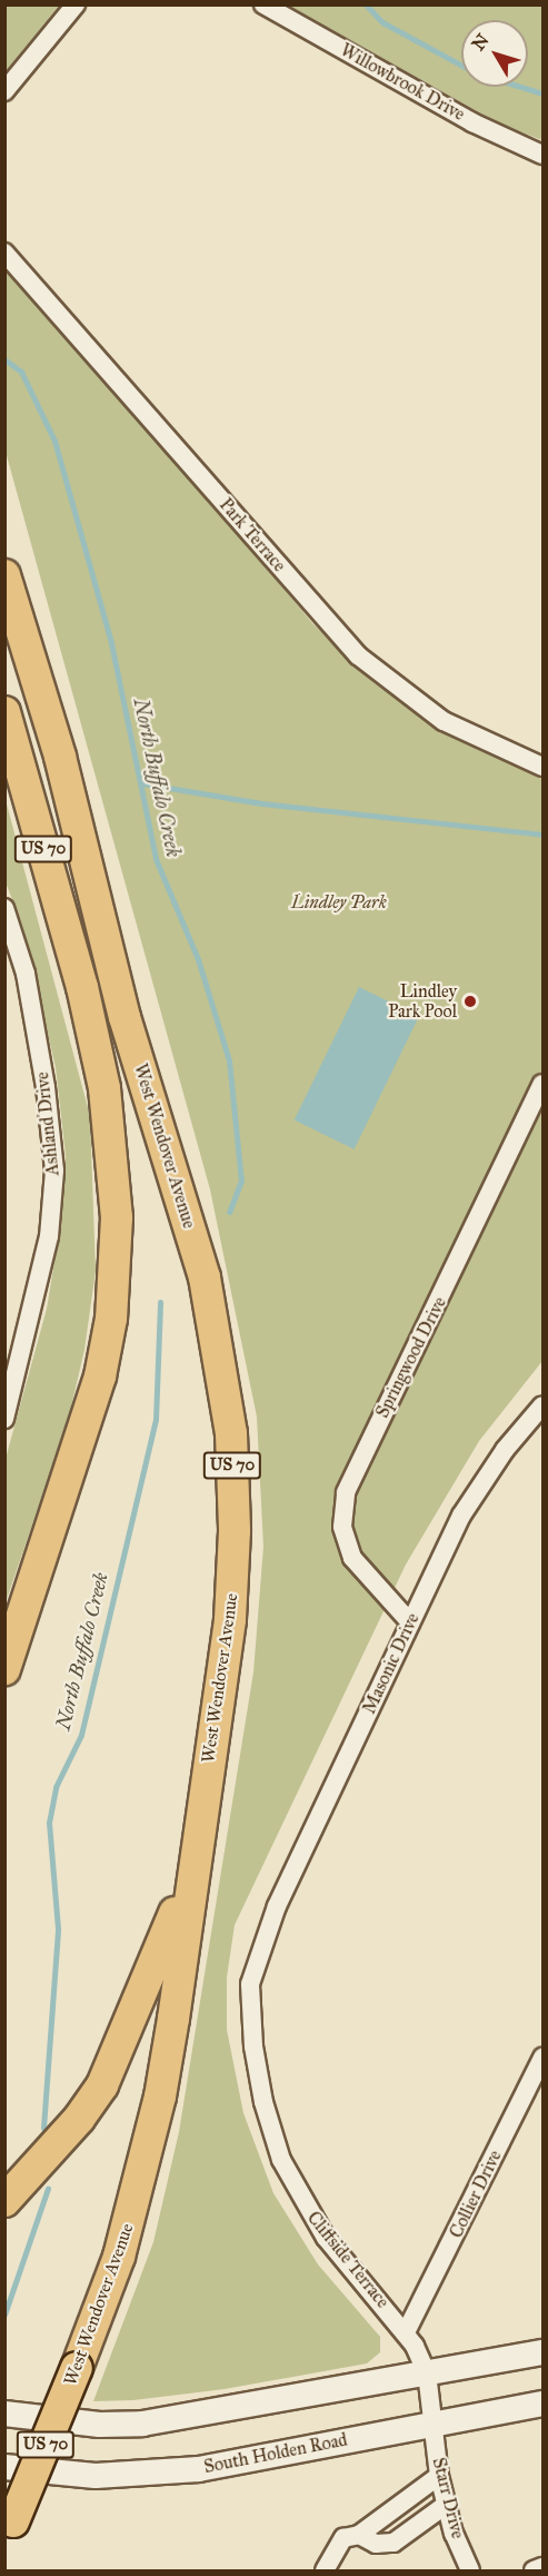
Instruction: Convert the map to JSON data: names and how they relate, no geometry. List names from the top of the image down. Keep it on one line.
{"streets":{"highway":["US 70","West Wendover Avenue"],"main road":["South Holden Road"],"street":["Willowbrook Drive","Park Terrace","Ashland Drive","Springwood Drive","Masonic Drive","Collier Drive","Cliffside Terrace","Starr Drive"]},"crossings":[["Springwood Drive","Masonic Drive"],["Masonic Drive","Cliffside Terrace"],["Collier Drive","Cliffside Terrace"],["Cliffside Terrace","South Holden Road"],["Cliffside Terrace","Starr Drive"],["South Holden Road","Starr Drive"]],"water":["North Buffalo Creek"],"parks":["Lindley Park"],"places":["Lindley Park Pool"],"north":"top left"}
